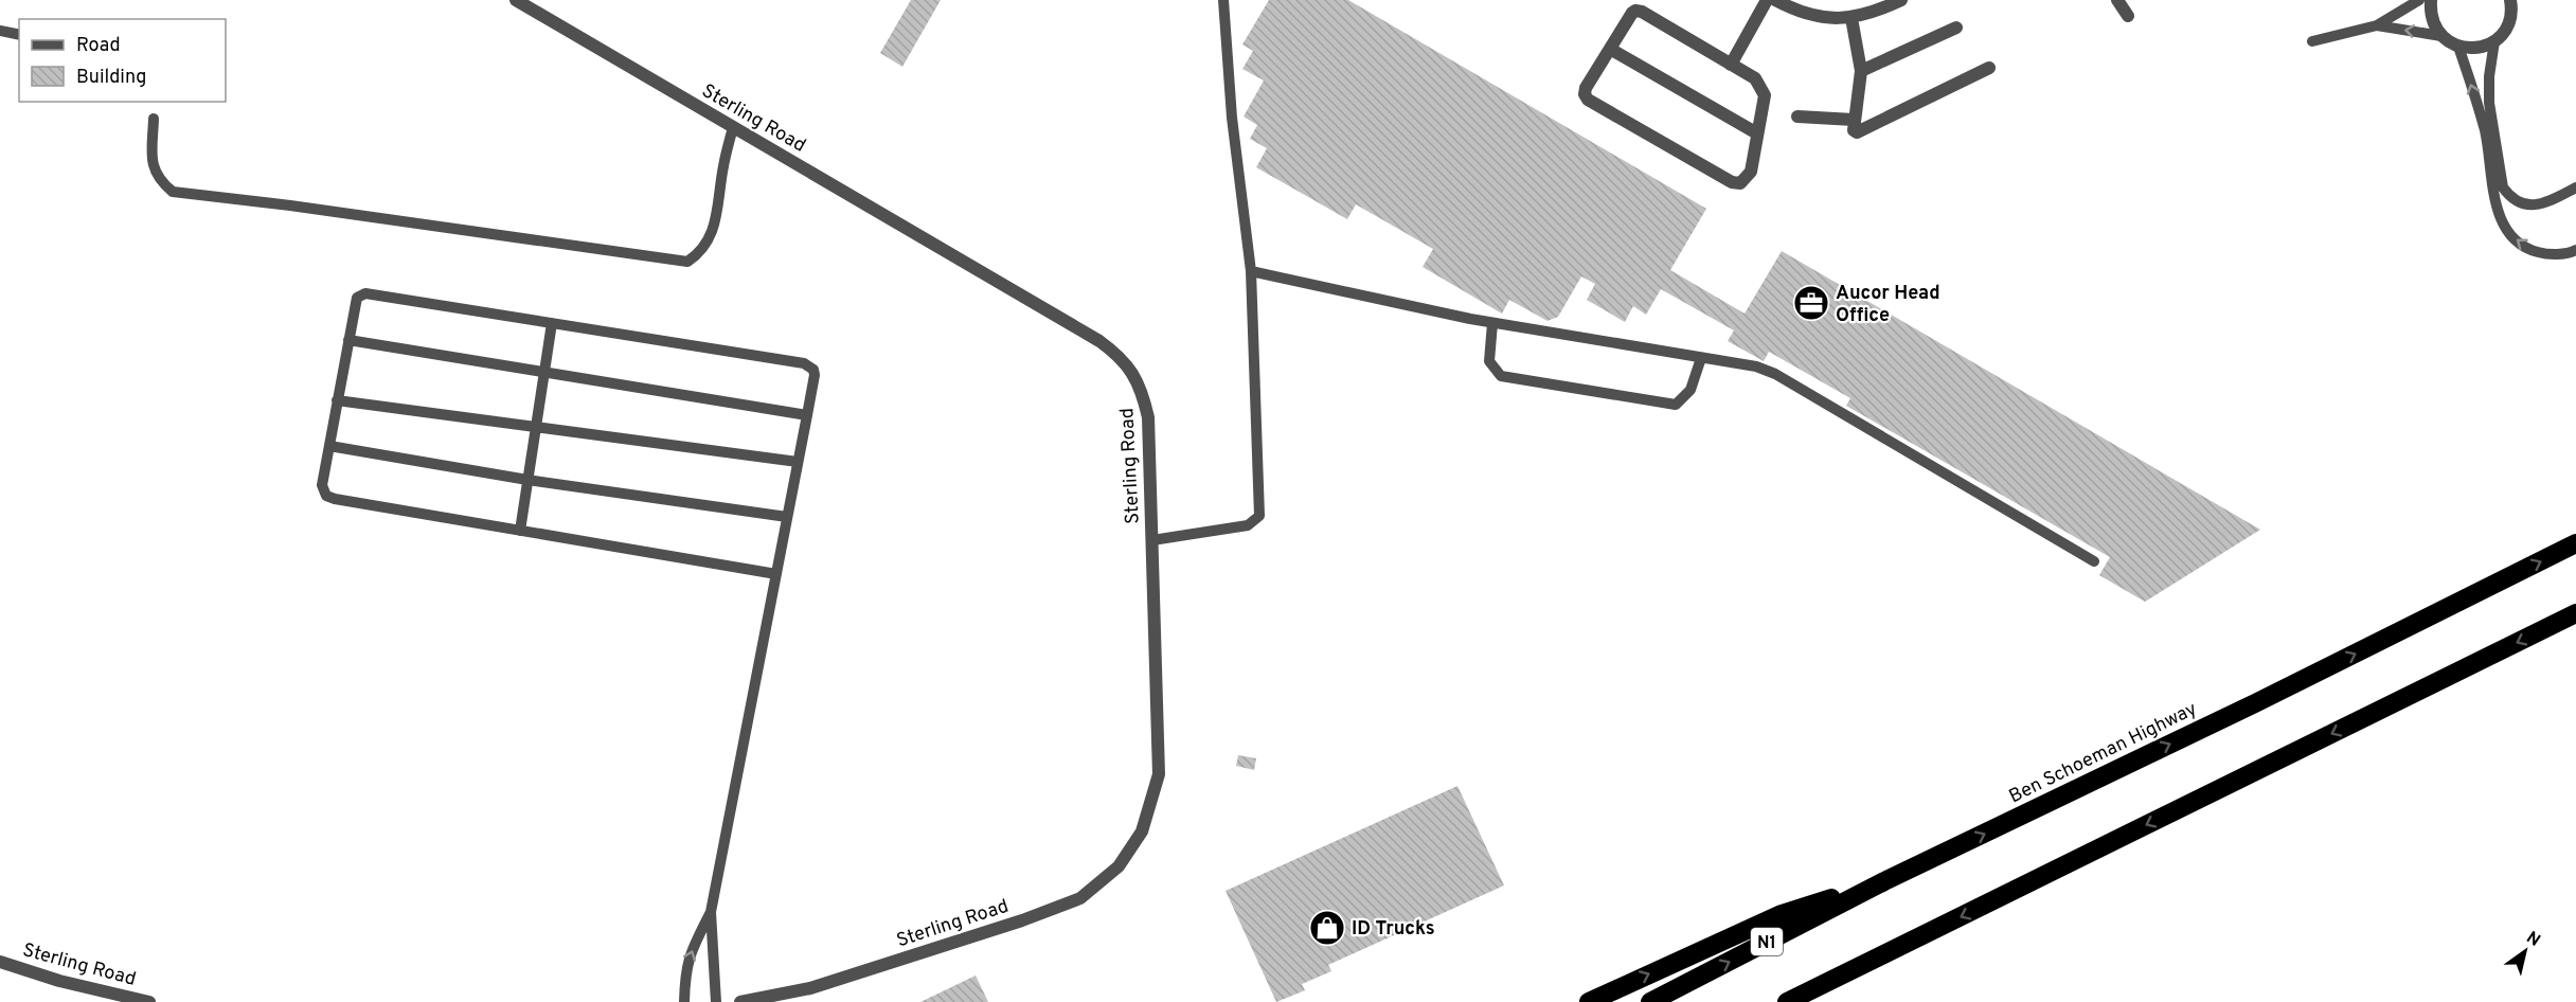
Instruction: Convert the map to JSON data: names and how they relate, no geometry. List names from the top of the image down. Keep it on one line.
{"streets":{"highway":["Ben Schoeman Highway","N1"],"street":["Sterling Road"]},"places":{"office":["Aucor Head Office"],"shop":["ID Trucks"]},"legend":["Road","Building"],"north":"top right"}
